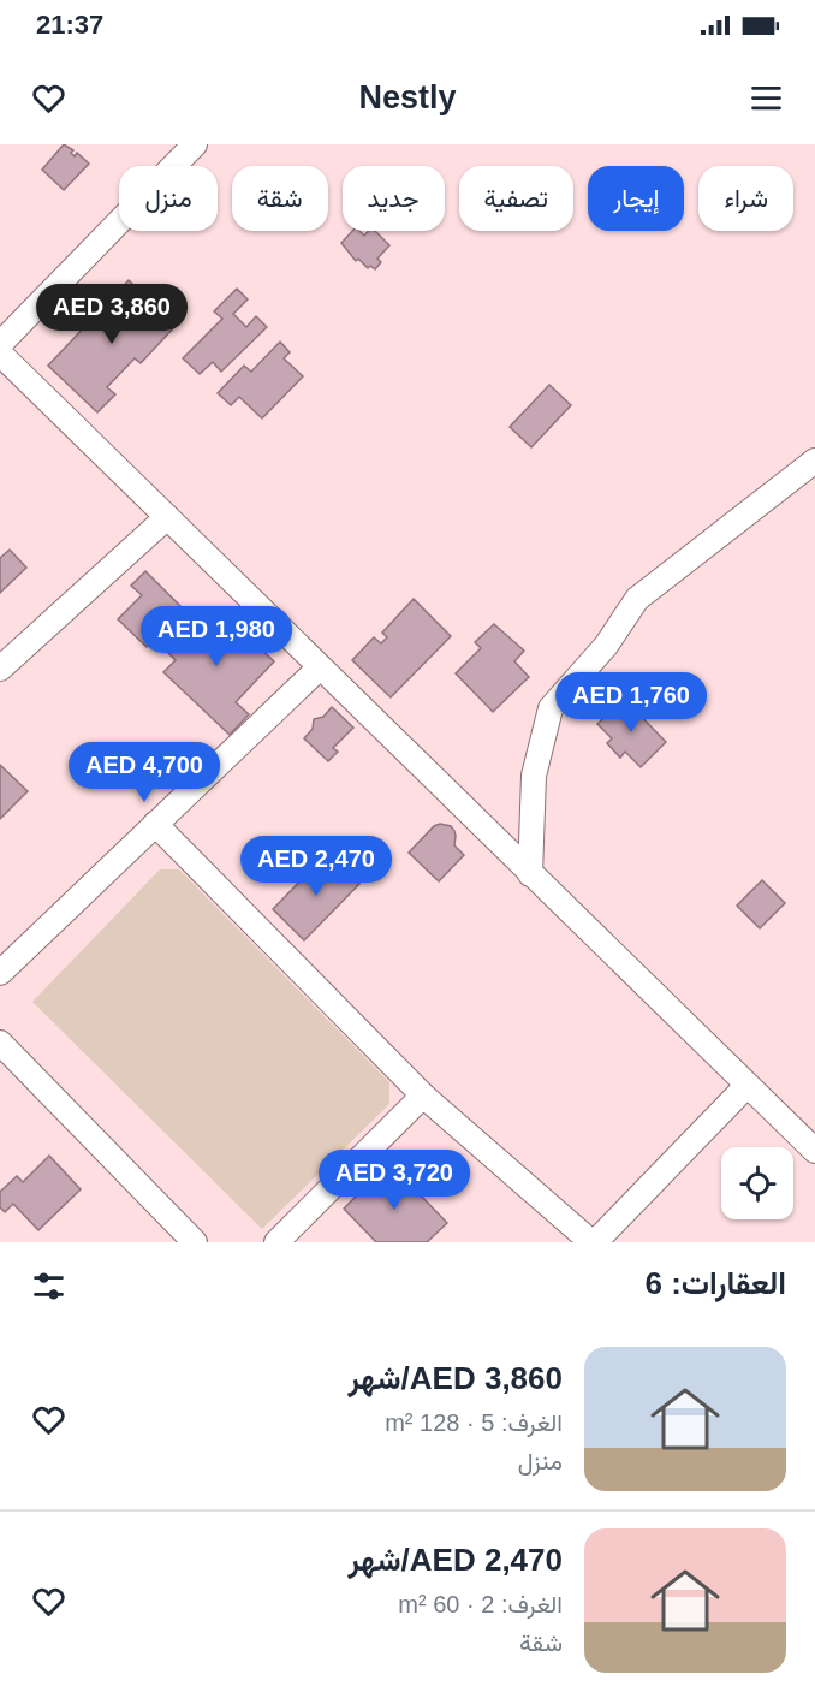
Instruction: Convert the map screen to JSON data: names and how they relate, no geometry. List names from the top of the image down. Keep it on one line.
{"page":{"status":"21:37","header":"Nestly","chip":["شراء","إيجار","تصفية","جديد","شقة","منزل"],"price":["AED 3,860","AED 1,980","AED 1,760","AED 4,700","AED 2,470","AED 3,720"],"heading":"العقارات: 6","list":[{"name":"AED 3,860/شهر","note":"الغرف: 5 · 128 m² · منزل"},{"name":"AED 2,470/شهر","note":"الغرف: 2 · 60 m² · شقة"}]}}
